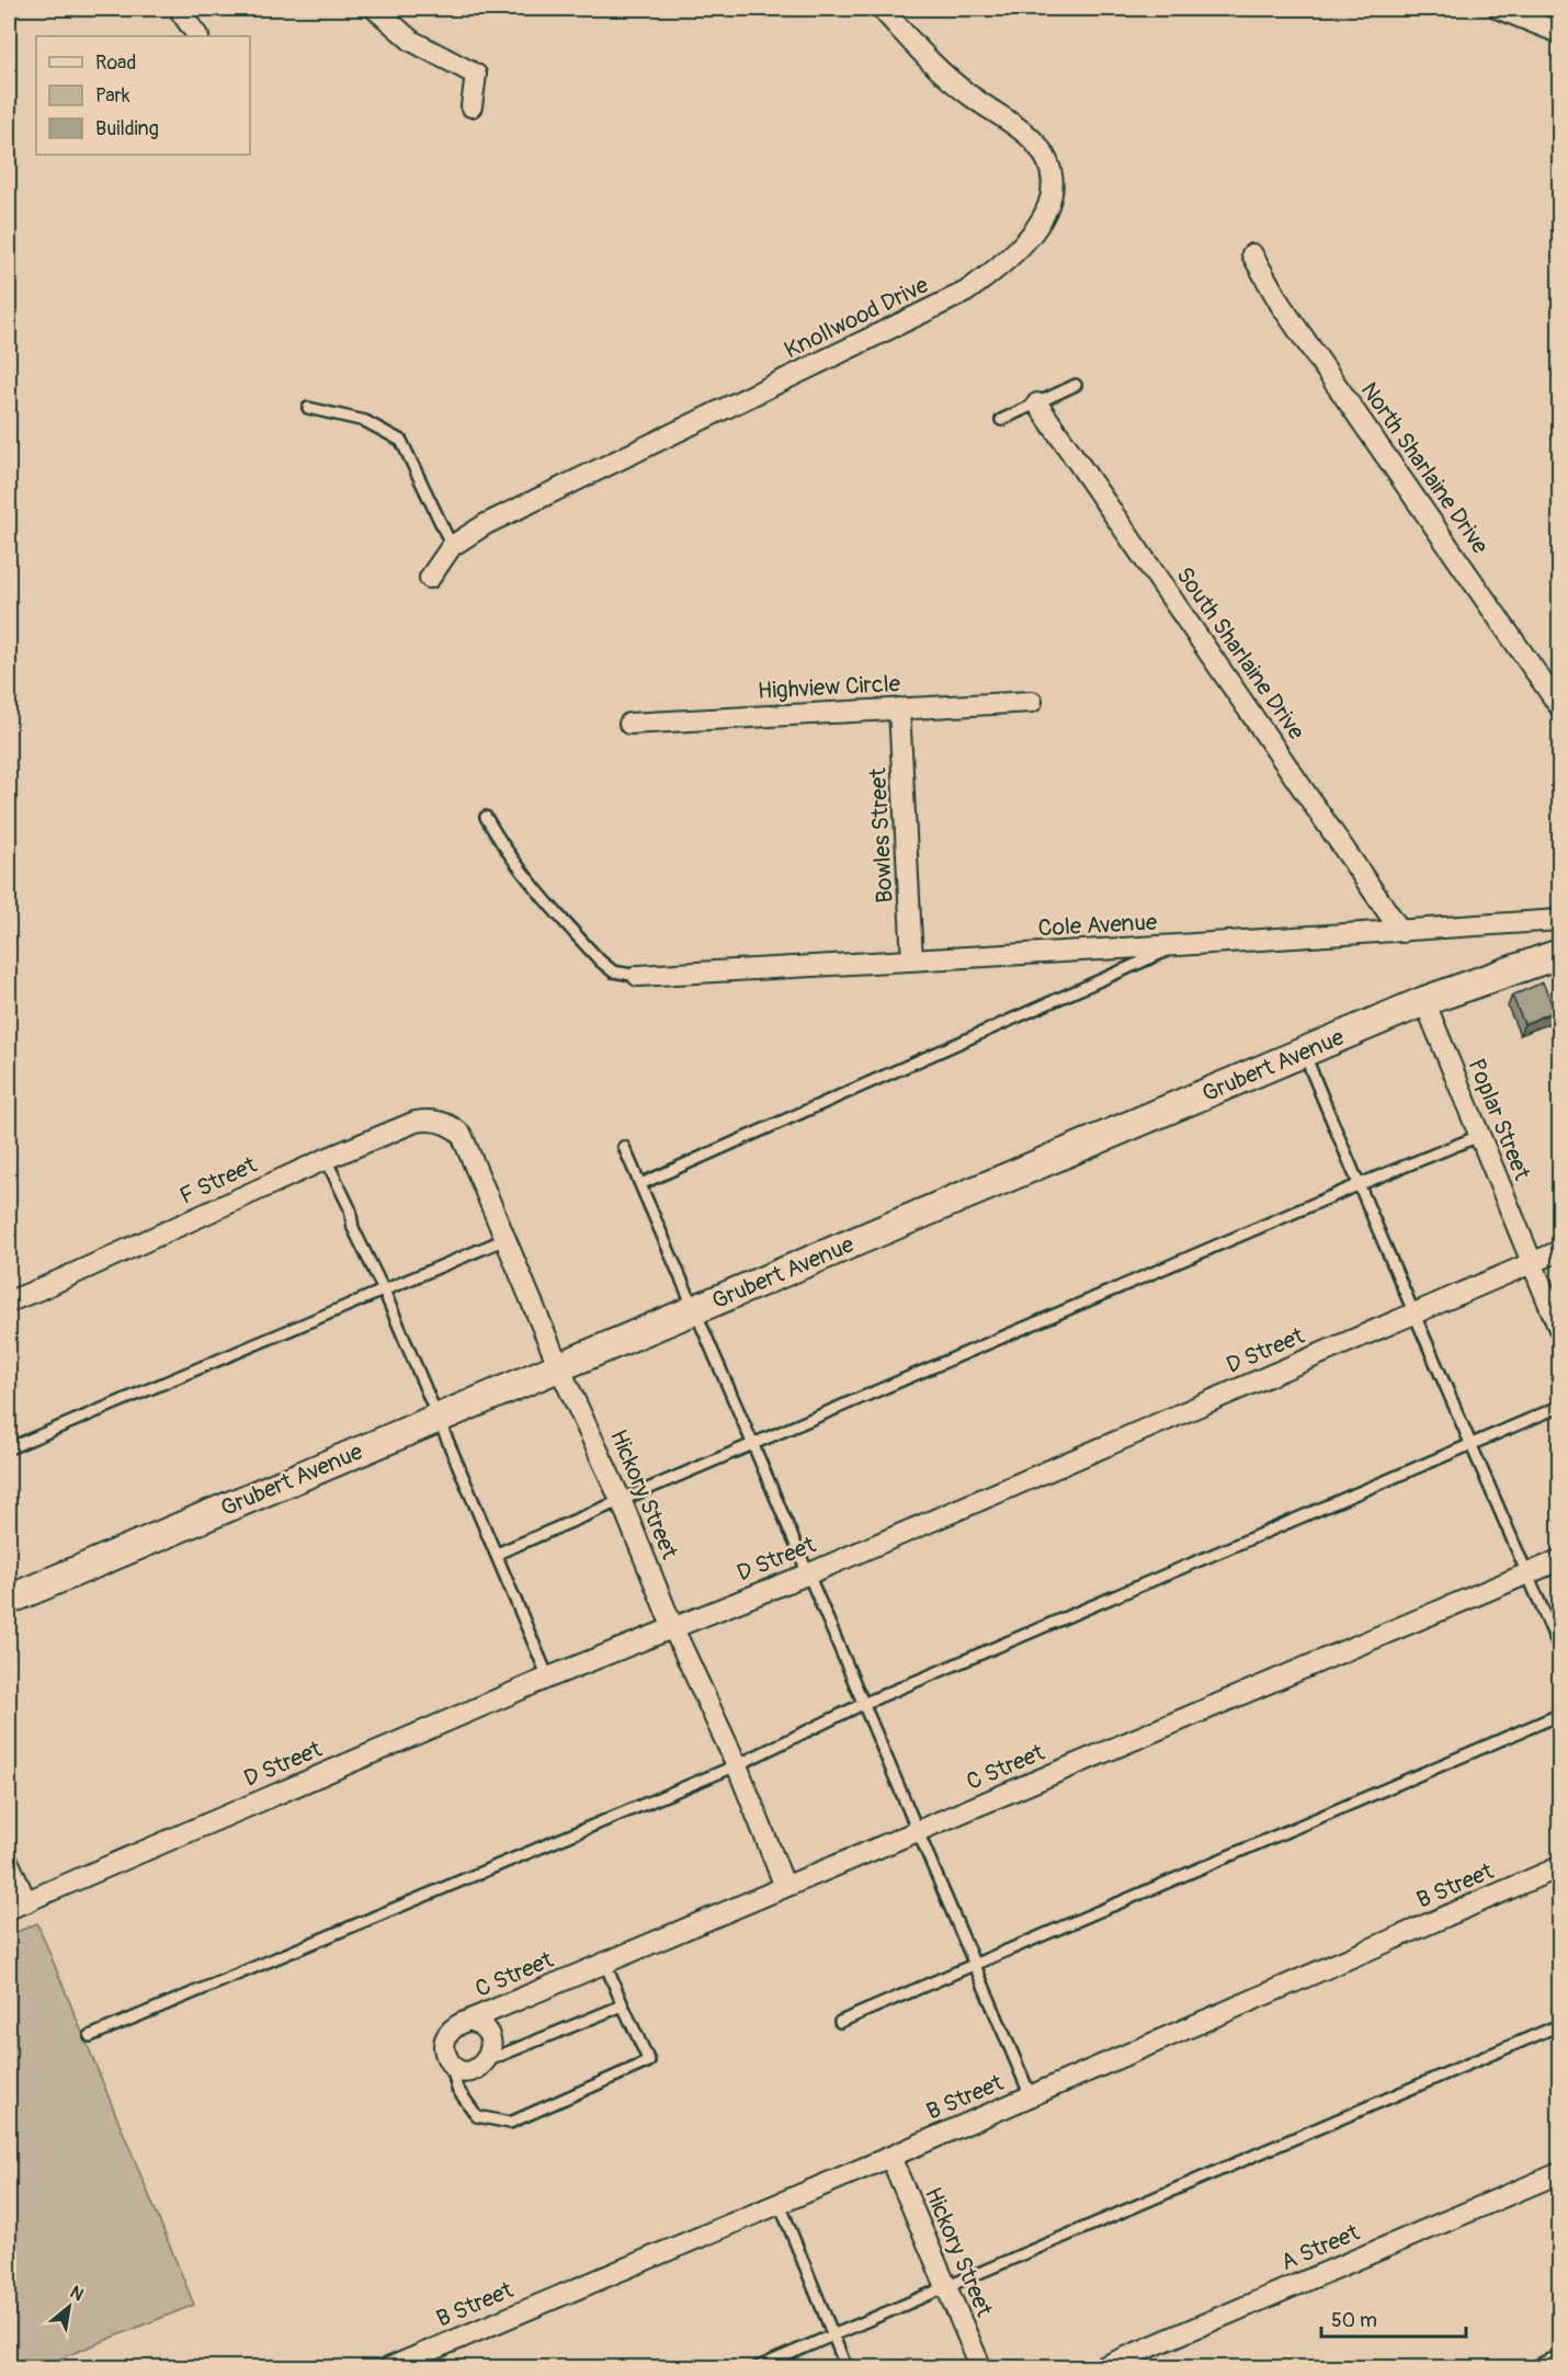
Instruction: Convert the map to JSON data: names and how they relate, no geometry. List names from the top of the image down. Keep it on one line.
{"streets":{"street":["Knollwood Drive","North Sharlaine Drive","South Sharlaine Drive","Highview Circle","Bowles Street","Cole Avenue","Grubert Avenue","Poplar Street","F Street","D Street","Hickory Street","C Street","B Street","A Street"]},"crossings":[["South Sharlaine Drive","Cole Avenue"],["Highview Circle","Bowles Street"],["Bowles Street","Cole Avenue"],["Grubert Avenue","Poplar Street"],["Grubert Avenue","Hickory Street"],["Poplar Street","D Street"],["F Street","Hickory Street"],["D Street","Hickory Street"],["Hickory Street","C Street"],["Hickory Street","B Street"]],"legend":["Road","Park","Building"],"scale_bar":"50 m","north":"top right"}
